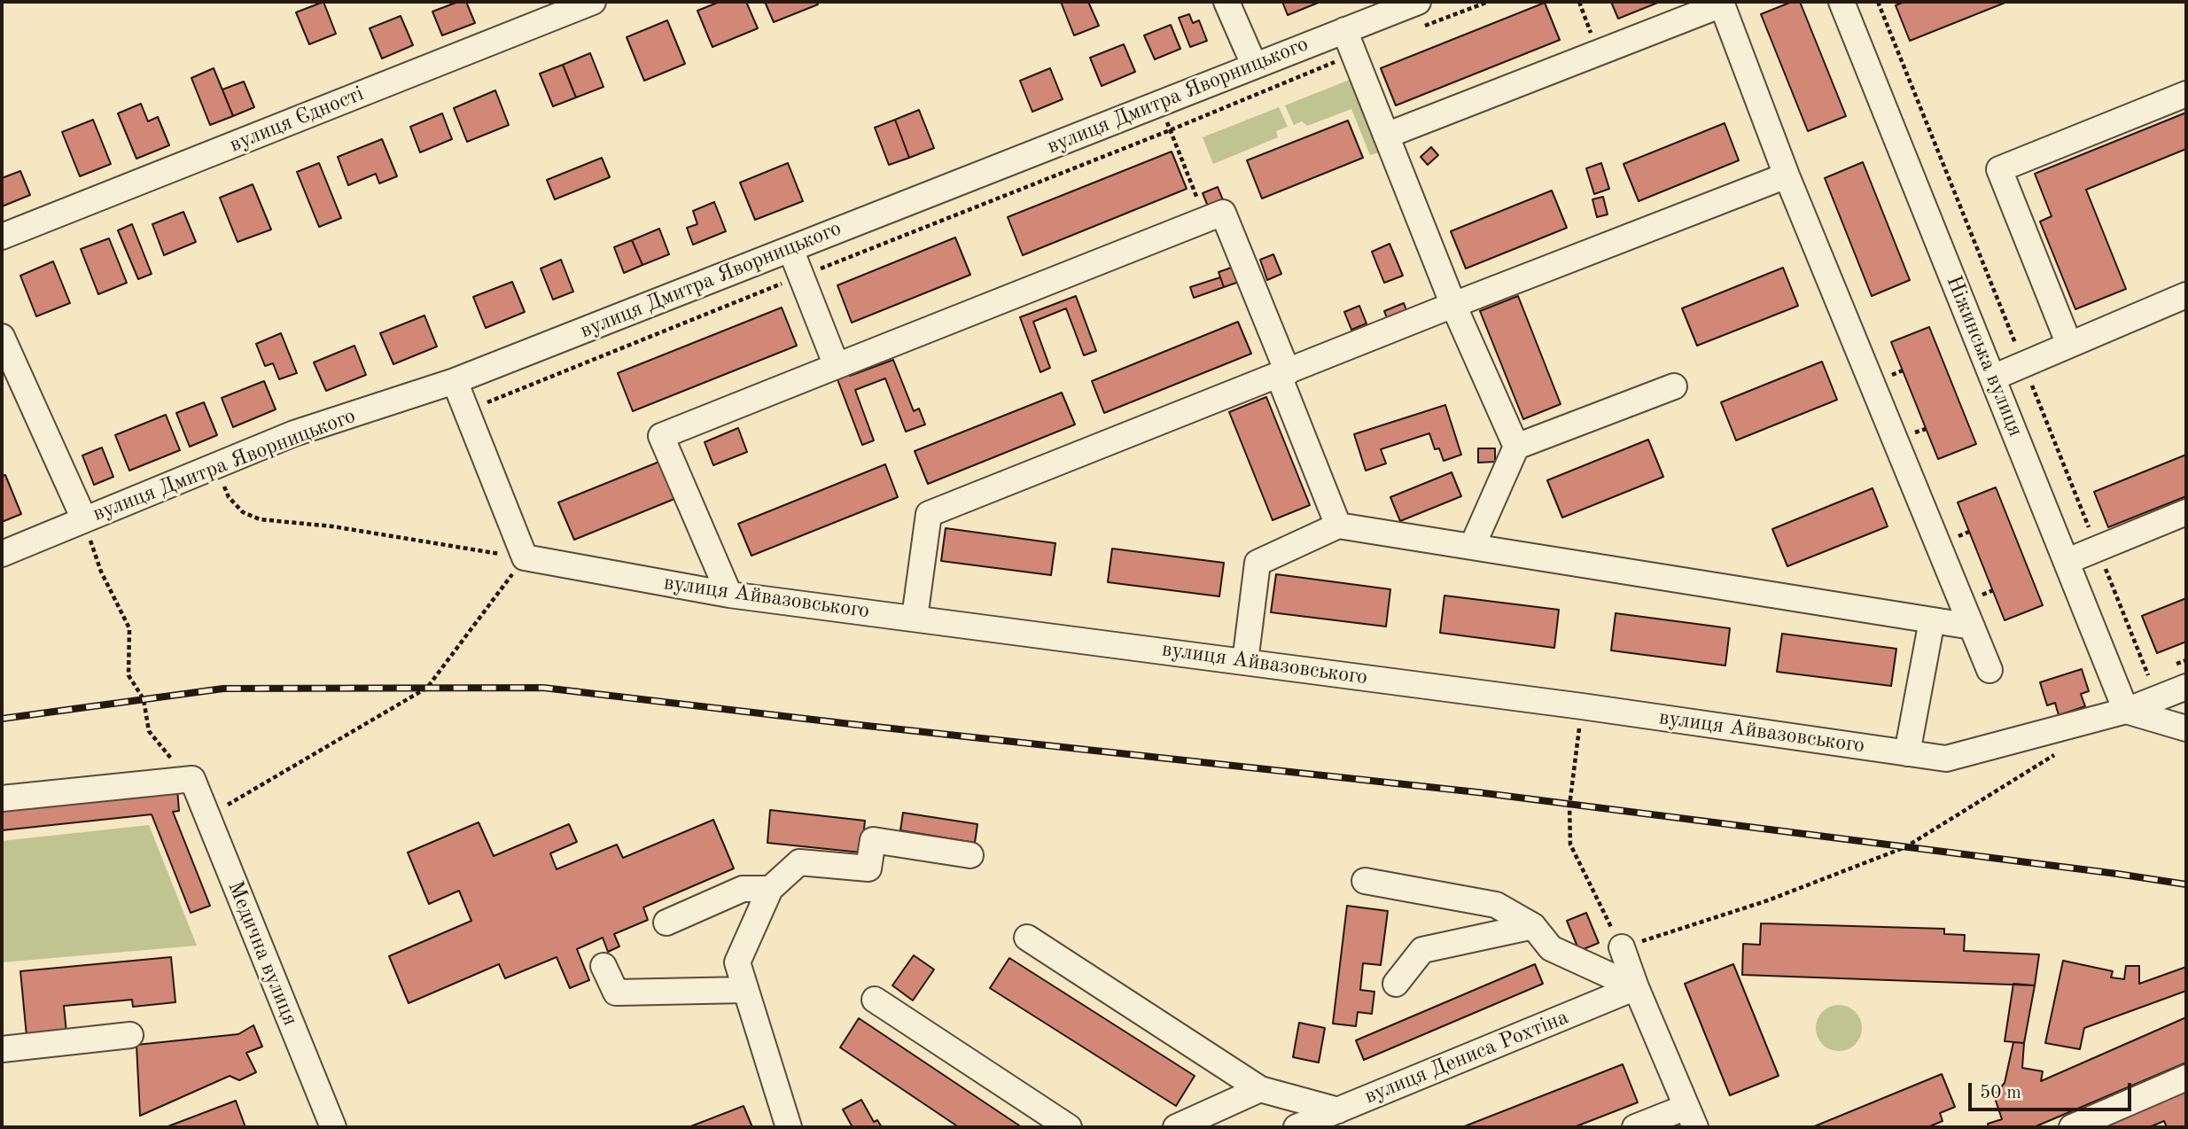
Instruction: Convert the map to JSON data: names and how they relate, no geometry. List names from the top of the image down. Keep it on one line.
{"streets":{"street":["вулиця Дмитра Яворницького","вулиця Єдності","Ніжинська вулиця","вулиця Айвазовського","Медична вулиця","вулиця Дениса Рохтіна"]},"crossings":[["Ніжинська вулиця","вулиця Айвазовського"]],"scale_bar":"50 m"}
